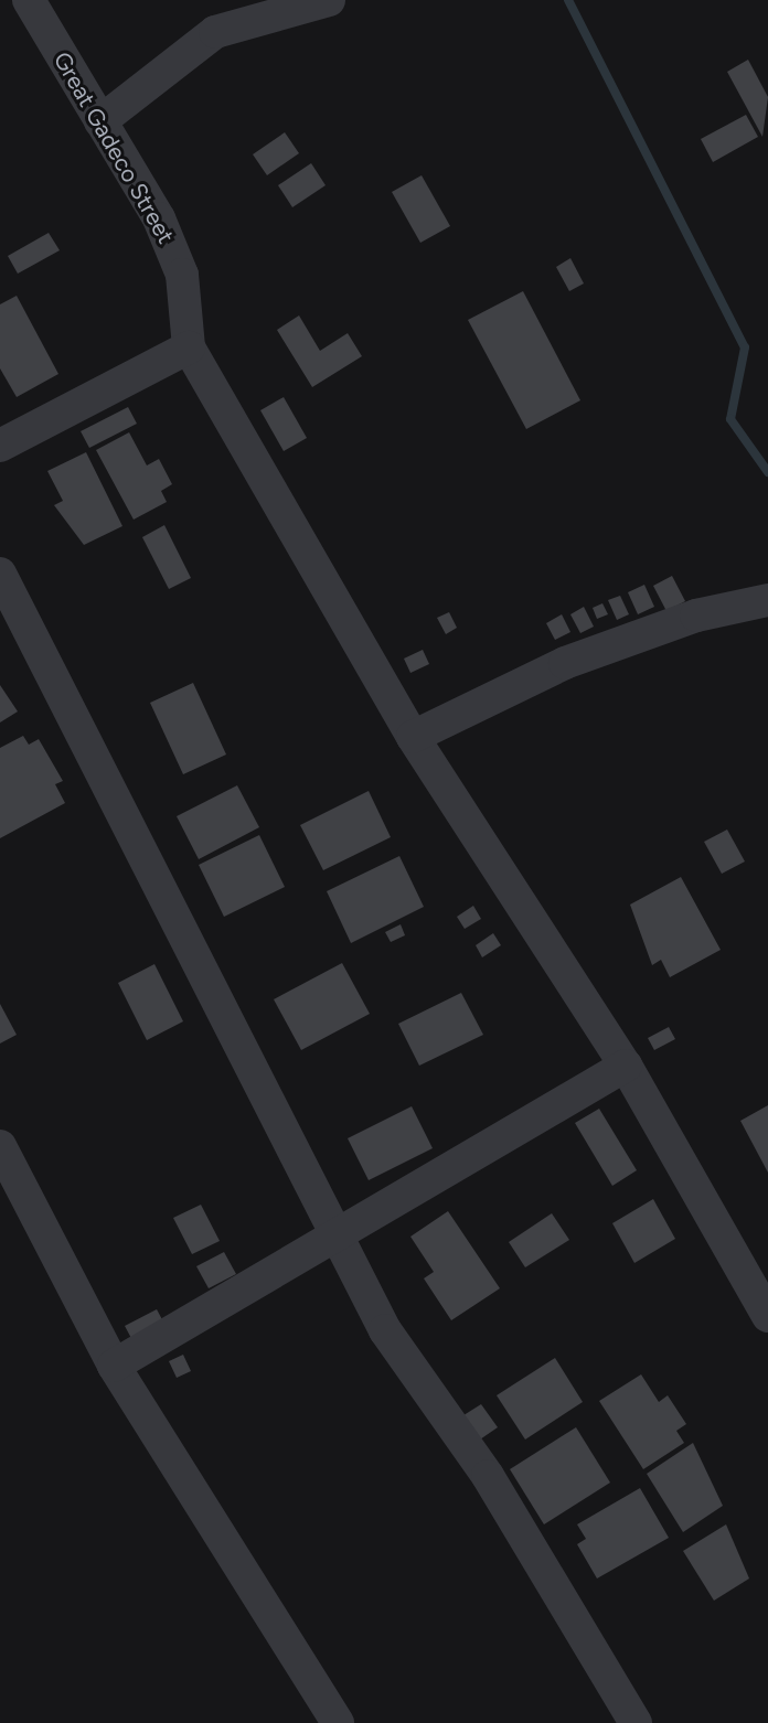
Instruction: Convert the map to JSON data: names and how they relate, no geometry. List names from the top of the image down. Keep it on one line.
{"streets":{"street":["Great Gadeco Street"]}}
